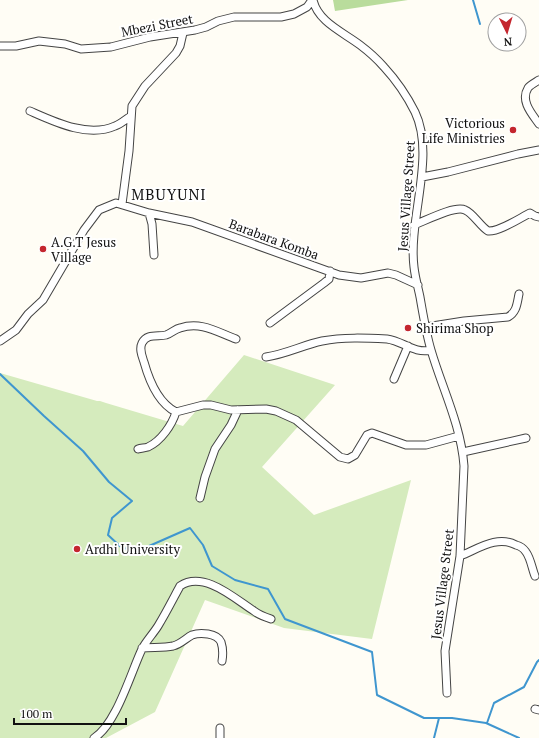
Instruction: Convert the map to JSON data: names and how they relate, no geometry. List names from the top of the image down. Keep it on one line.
{"streets":{"street":["Mbezi Street","Jesus Village Street","Barabara Komba"]},"crossings":[["Mbezi Street","Jesus Village Street"],["Jesus Village Street","Barabara Komba"]],"districts":["MBUYUNI"],"places":["Victorious Life Ministries","A.G.T Jesus Village","Shirima Shop","Ardhi University"],"scale_bar":"100 m","north":"bottom"}
